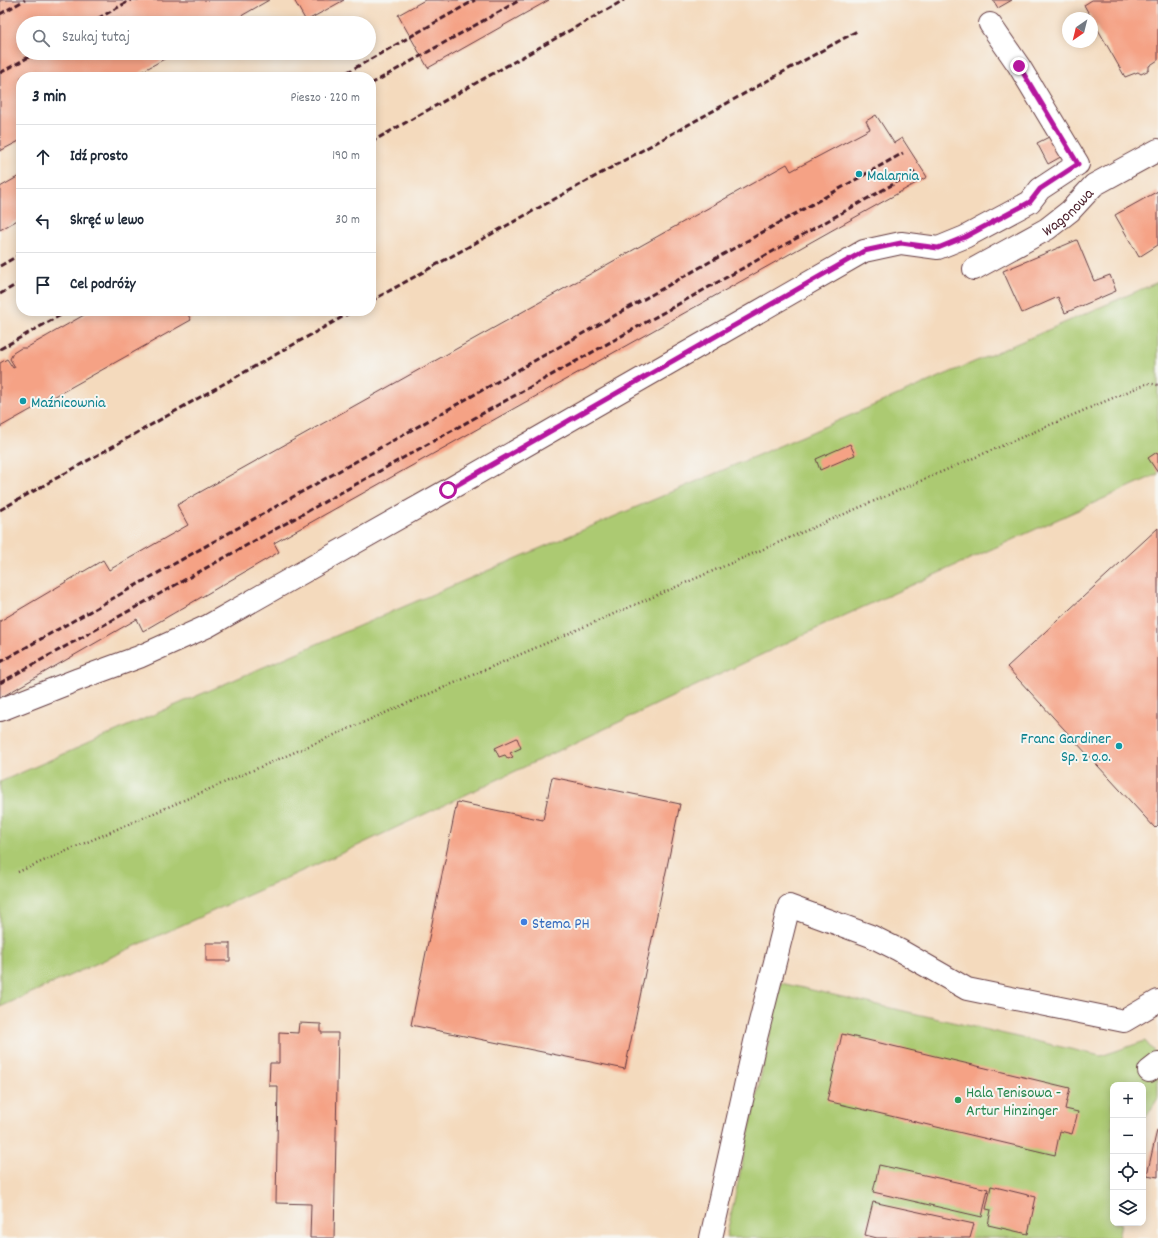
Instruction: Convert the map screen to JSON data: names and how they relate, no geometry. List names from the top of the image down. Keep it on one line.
{"streets":{"lane":["Wagonowa"]},"places":["Malarnia","Maźnicownia","Franc Gardiner Sp. z o.o.","Stema PH","Hala Tenisowa - Artur Hinzinger"],"north":"bottom left","page":{"search":"Szukaj tutaj","heading":["3 min","Pieszo · 220 m"],"list":[["Idź prosto","190 m"],["Skręć w lewo","30 m"],"Cel podróży"],"map_buttons":["+","−"]}}
